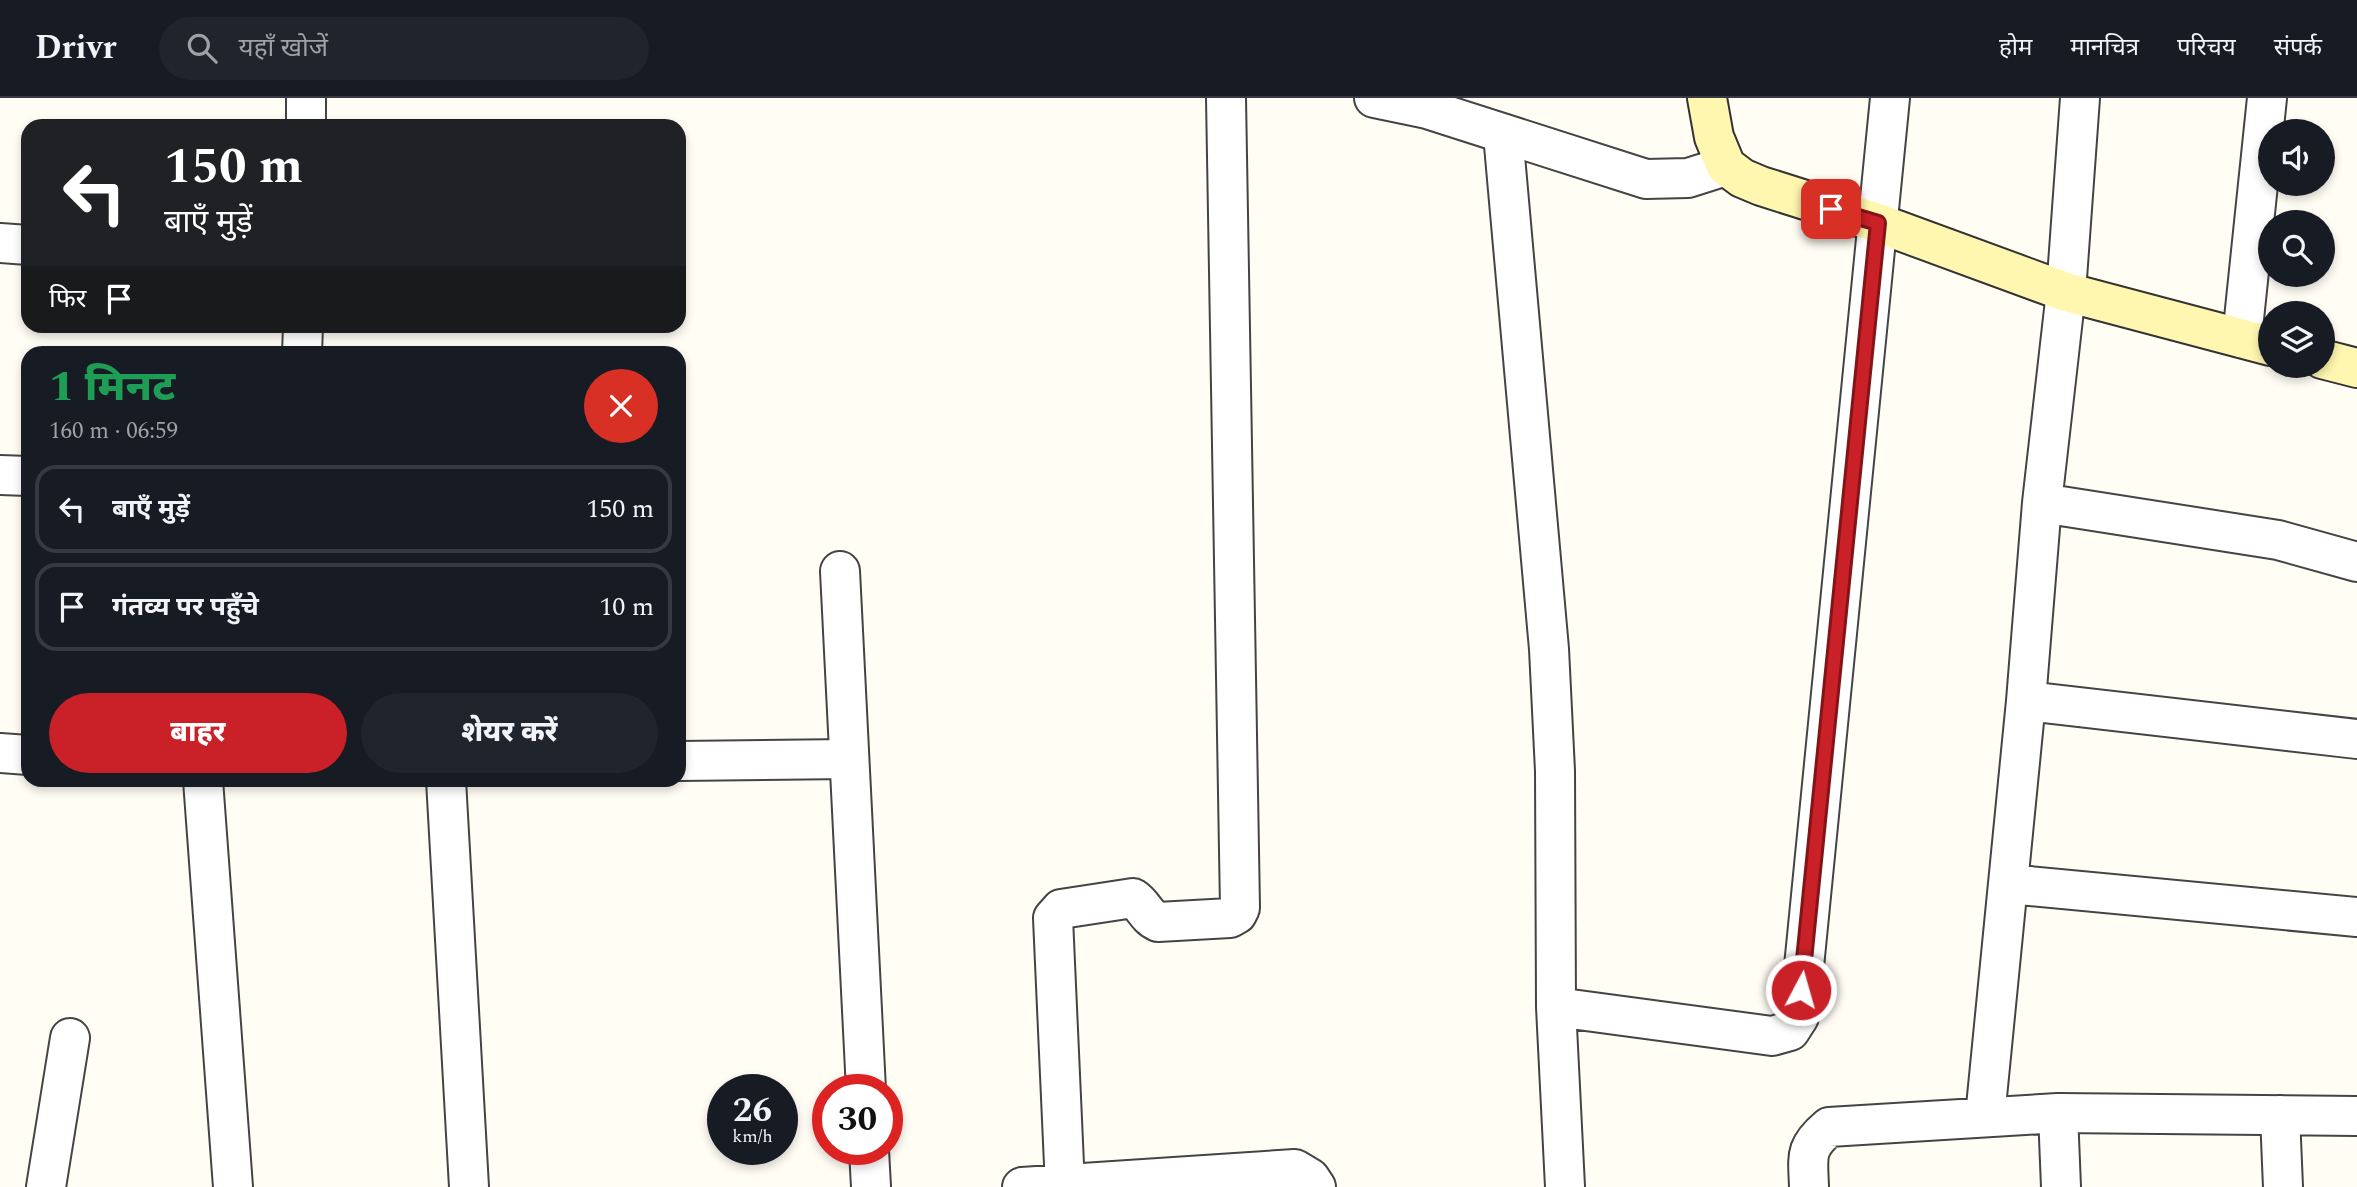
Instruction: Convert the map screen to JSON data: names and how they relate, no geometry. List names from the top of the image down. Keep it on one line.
{"page":{"header":"Drivr","search":"यहाँ खोजें","nav":["होम","मानचित्र","परिचय","संपर्क"],"turn":["150 m","बाएँ मुड़ें"],"then":"फिर","heading":["1 मिनट","160 m · 06:59"],"list":[{"name":"बाएँ मुड़ें","value":"150 m"},{"name":"गंतव्य पर पहुँचे","value":"10 m"}],"buttons":["बाहर","शेयर करें"],"speed":"26 km/h","limit":"30"}}
